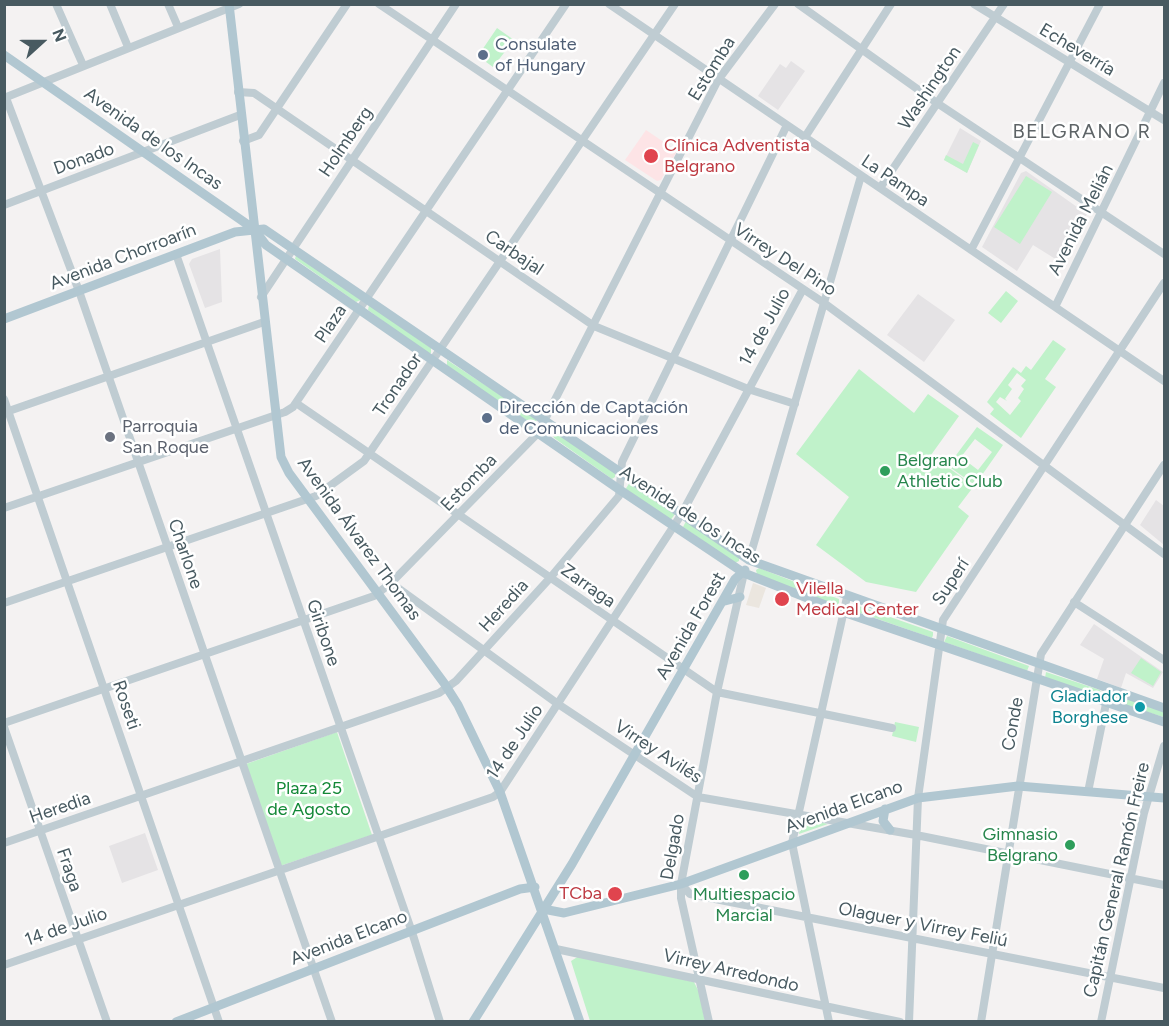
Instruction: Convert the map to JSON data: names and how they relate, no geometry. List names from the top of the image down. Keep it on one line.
{"streets":{"main road":["Avenida de los Incas","Avenida Chorroarín","Avenida Álvarez Thomas","Avenida Forest","Avenida Elcano"],"street":["Echeverría","Estomba","Washington","Holmberg","Donado","La Pampa","Avenida Melián","Carbajal","Virrey Del Pino","Plaza","14 de Julio","Tronador","Charlone","Superí","Zarraga","Heredia","Giribone","Roseti","Conde","Virrey Avilés","Delgado","Fraga","Capitán General Ramón Freire","Olaguer y Virrey Feliú","Virrey Arredondo"]},"crossings":[["Echeverría","Washington"],["Echeverría","Avenida Melián"],["Estomba","Avenida de los Incas"],["Estomba","La Pampa"],["Estomba","Carbajal"],["Estomba","Virrey Del Pino"],["Estomba","Avenida Álvarez Thomas"],["Estomba","Charlone"],["Estomba","Zarraga"],["Estomba","Giribone"],["Estomba","Roseti"],["Estomba","Virrey Avilés"],["Washington","La Pampa"],["Avenida de los Incas","Holmberg"],["Avenida de los Incas","Donado"],["Avenida de los Incas","Avenida Chorroarín"],["Avenida de los Incas","Plaza"],["Avenida de los Incas","14 de Julio"],["Avenida de los Incas","Tronador"],["Avenida de los Incas","Avenida Álvarez Thomas"],["Avenida de los Incas","Superí"],["Avenida de los Incas","Heredia"],["Avenida de los Incas","Avenida Forest"],["Avenida de los Incas","Conde"],["Avenida de los Incas","Delgado"],["Holmberg","Carbajal"],["Holmberg","Virrey Del Pino"],["Holmberg","Avenida Álvarez Thomas"],["Donado","Avenida Álvarez Thomas"],["Donado","Charlone"],["La Pampa","Avenida Melián"],["La Pampa","Tronador"],["La Pampa","Superí"],["La Pampa","Avenida Forest"],["Carbajal","Plaza"],["Carbajal","14 de Julio"],["Carbajal","Tronador"],["Carbajal","Avenida Álvarez Thomas"],["Carbajal","Avenida Forest"],["Avenida Chorroarín","Avenida Álvarez Thomas"],["Avenida Chorroarín","Charlone"],["Avenida Chorroarín","Giribone"],["Virrey Del Pino","Plaza"],["Virrey Del Pino","14 de Julio"],["Virrey Del Pino","Tronador"],["Virrey Del Pino","Superí"],["Virrey Del Pino","Avenida Forest"],["Virrey Del Pino","Conde"],["Plaza","Avenida Álvarez Thomas"],["Plaza","Charlone"],["Plaza","Zarraga"],["Plaza","Giribone"],["Plaza","Roseti"],["14 de Julio","Avenida Álvarez Thomas"],["14 de Julio","Charlone"],["14 de Julio","Zarraga"],["14 de Julio","Giribone"],["14 de Julio","Roseti"],["14 de Julio","Virrey Avilés"],["14 de Julio","Fraga"],["Tronador","Avenida Álvarez Thomas"],["Tronador","Charlone"],["Tronador","Zarraga"],["Tronador","Giribone"],["Tronador","Roseti"],["Avenida Álvarez Thomas","Heredia"],["Avenida Álvarez Thomas","Avenida Forest"],["Avenida Álvarez Thomas","Avenida Elcano"],["Avenida Álvarez Thomas","Virrey Arredondo"],["Charlone","Heredia"],["Charlone","Avenida Elcano"],["Superí","Virrey Avilés"],["Superí","Avenida Elcano"],["Superí","Olaguer y Virrey Feliú"],["Zarraga","Heredia"],["Zarraga","Avenida Forest"],["Zarraga","Delgado"],["Heredia","Giribone"],["Heredia","Roseti"],["Heredia","Virrey Avilés"],["Heredia","Fraga"],["Avenida Forest","Virrey Avilés"],["Avenida Forest","Avenida Elcano"],["Avenida Forest","Delgado"],["Giribone","Avenida Elcano"],["Roseti","Avenida Elcano"],["Conde","Virrey Avilés"],["Conde","Avenida Elcano"],["Conde","Olaguer y Virrey Feliú"],["Virrey Avilés","Avenida Elcano"],["Virrey Avilés","Delgado"],["Virrey Avilés","Capitán General Ramón Freire"],["Avenida Elcano","Delgado"],["Avenida Elcano","Capitán General Ramón Freire"],["Avenida Elcano","Olaguer y Virrey Feliú"],["Delgado","Olaguer y Virrey Feliú"],["Delgado","Virrey Arredondo"],["Capitán General Ramón Freire","Olaguer y Virrey Feliú"]],"districts":["BELGRANO R"],"parks":["Plaza 25 de Agosto"],"places":["Consulate of Hungary","Clínica Adventista Belgrano","Dirección de Captación de Comunicaciones","Parroquia San Roque","Belgrano Athletic Club","Vilella Medical Center","Gladiador Borghese","Gimnasio Belgrano","Multiespacio Marcial","TCba"],"north":"right"}
